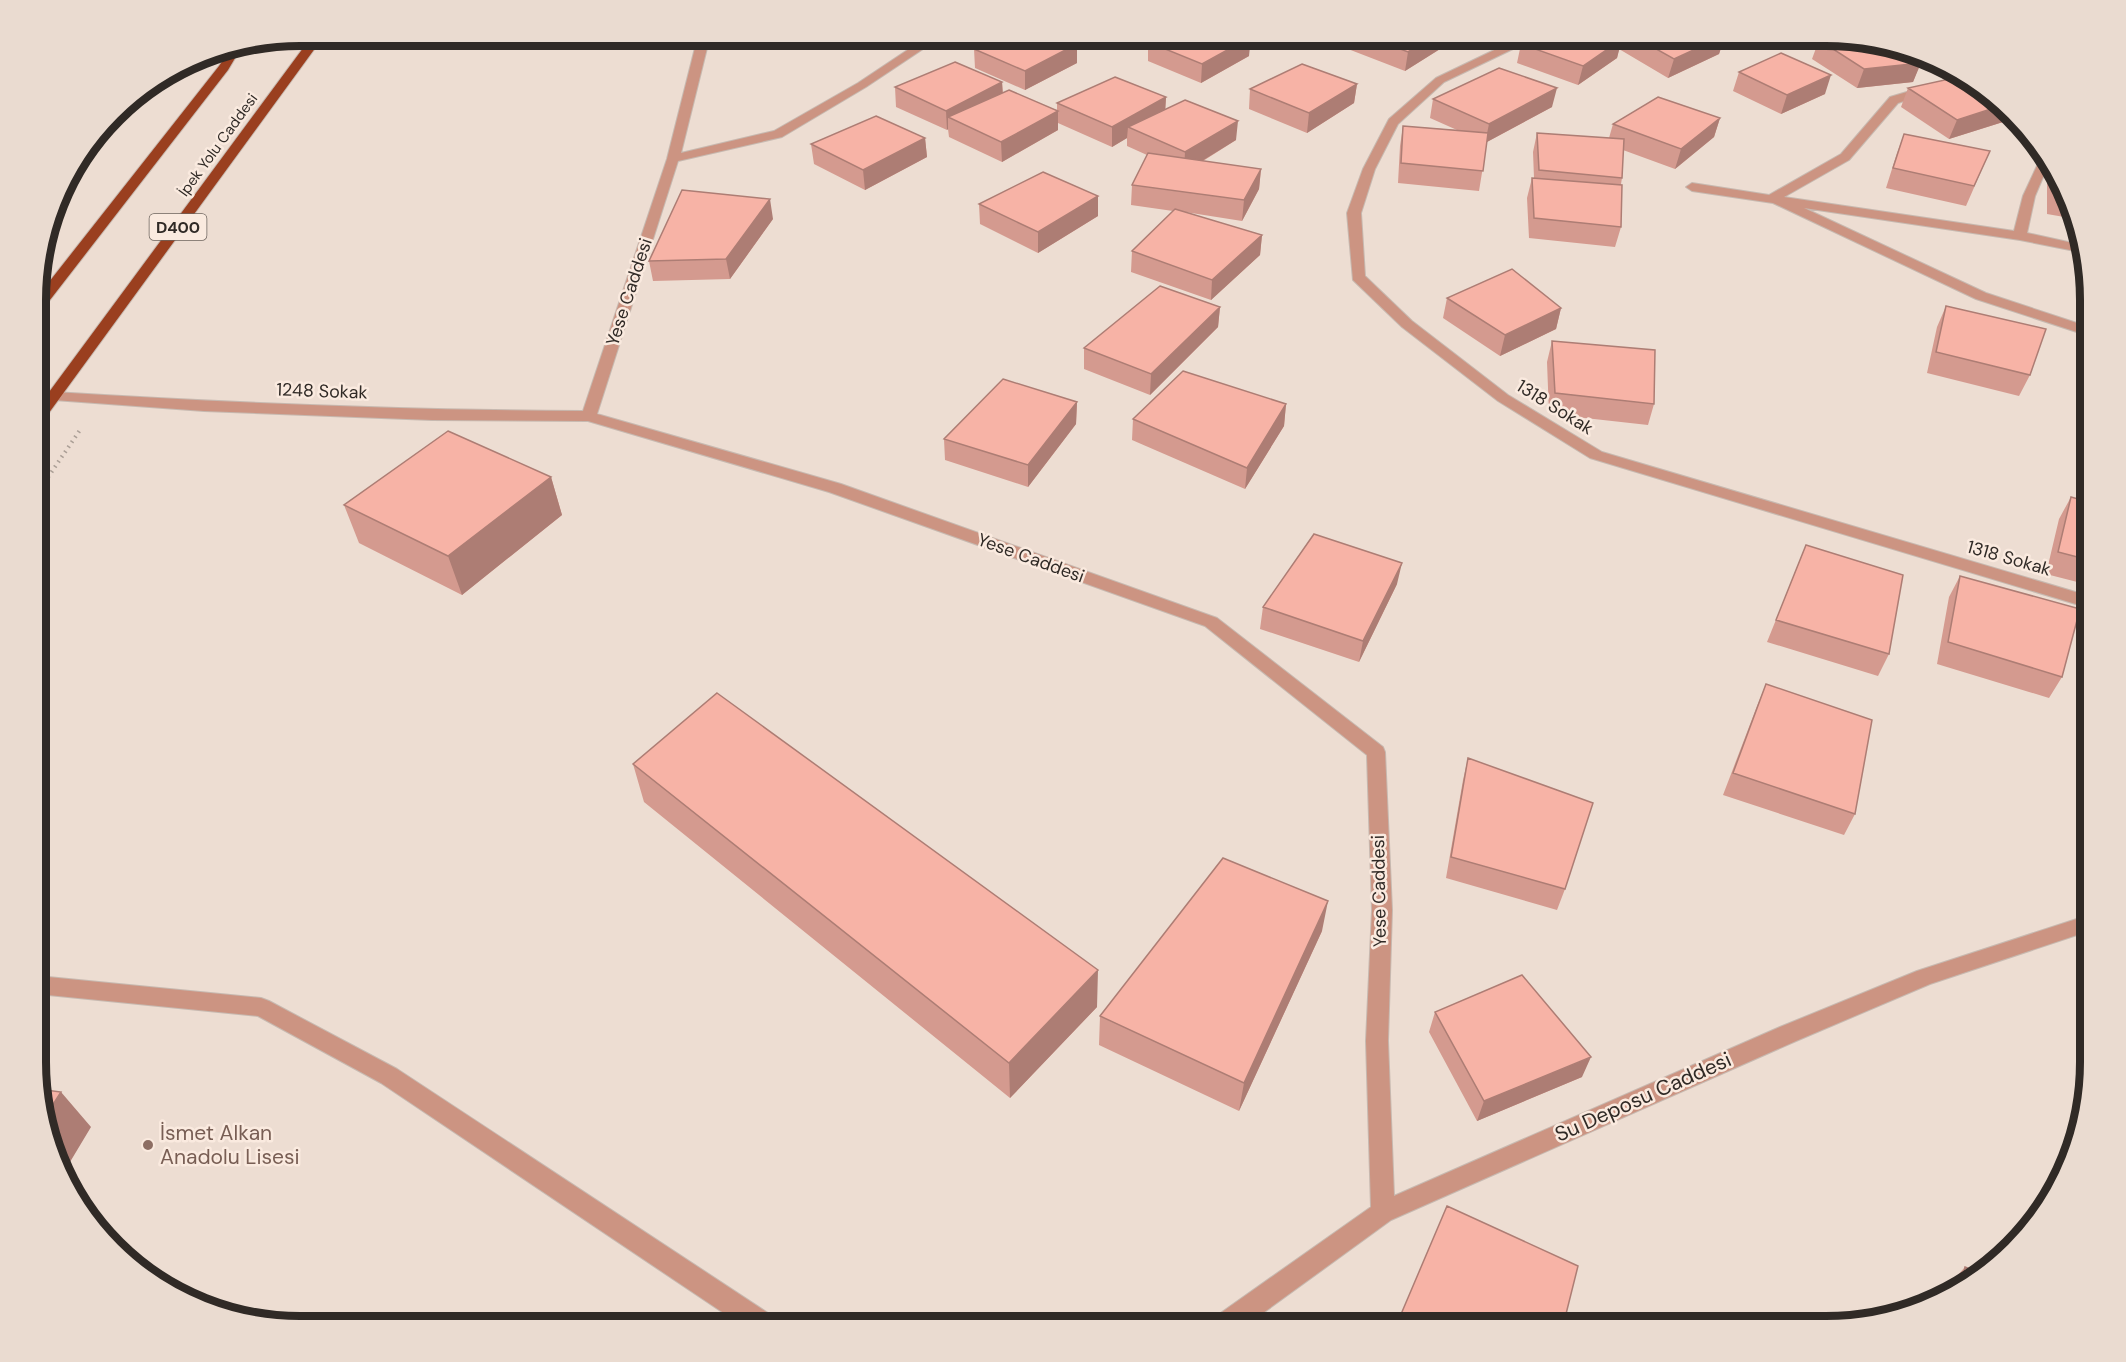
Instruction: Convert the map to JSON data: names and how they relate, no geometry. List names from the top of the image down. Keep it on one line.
{"streets":{"highway":["İpek Yolu Caddesi","D400"],"street":["Yese Caddesi","1248 Sokak","1318 Sokak","Su Deposu Caddesi"]},"crossings":[["İpek Yolu Caddesi","1248 Sokak"],["Yese Caddesi","1248 Sokak"],["Yese Caddesi","Su Deposu Caddesi"]],"places":["İsmet Alkan Anadolu Lisesi"]}
